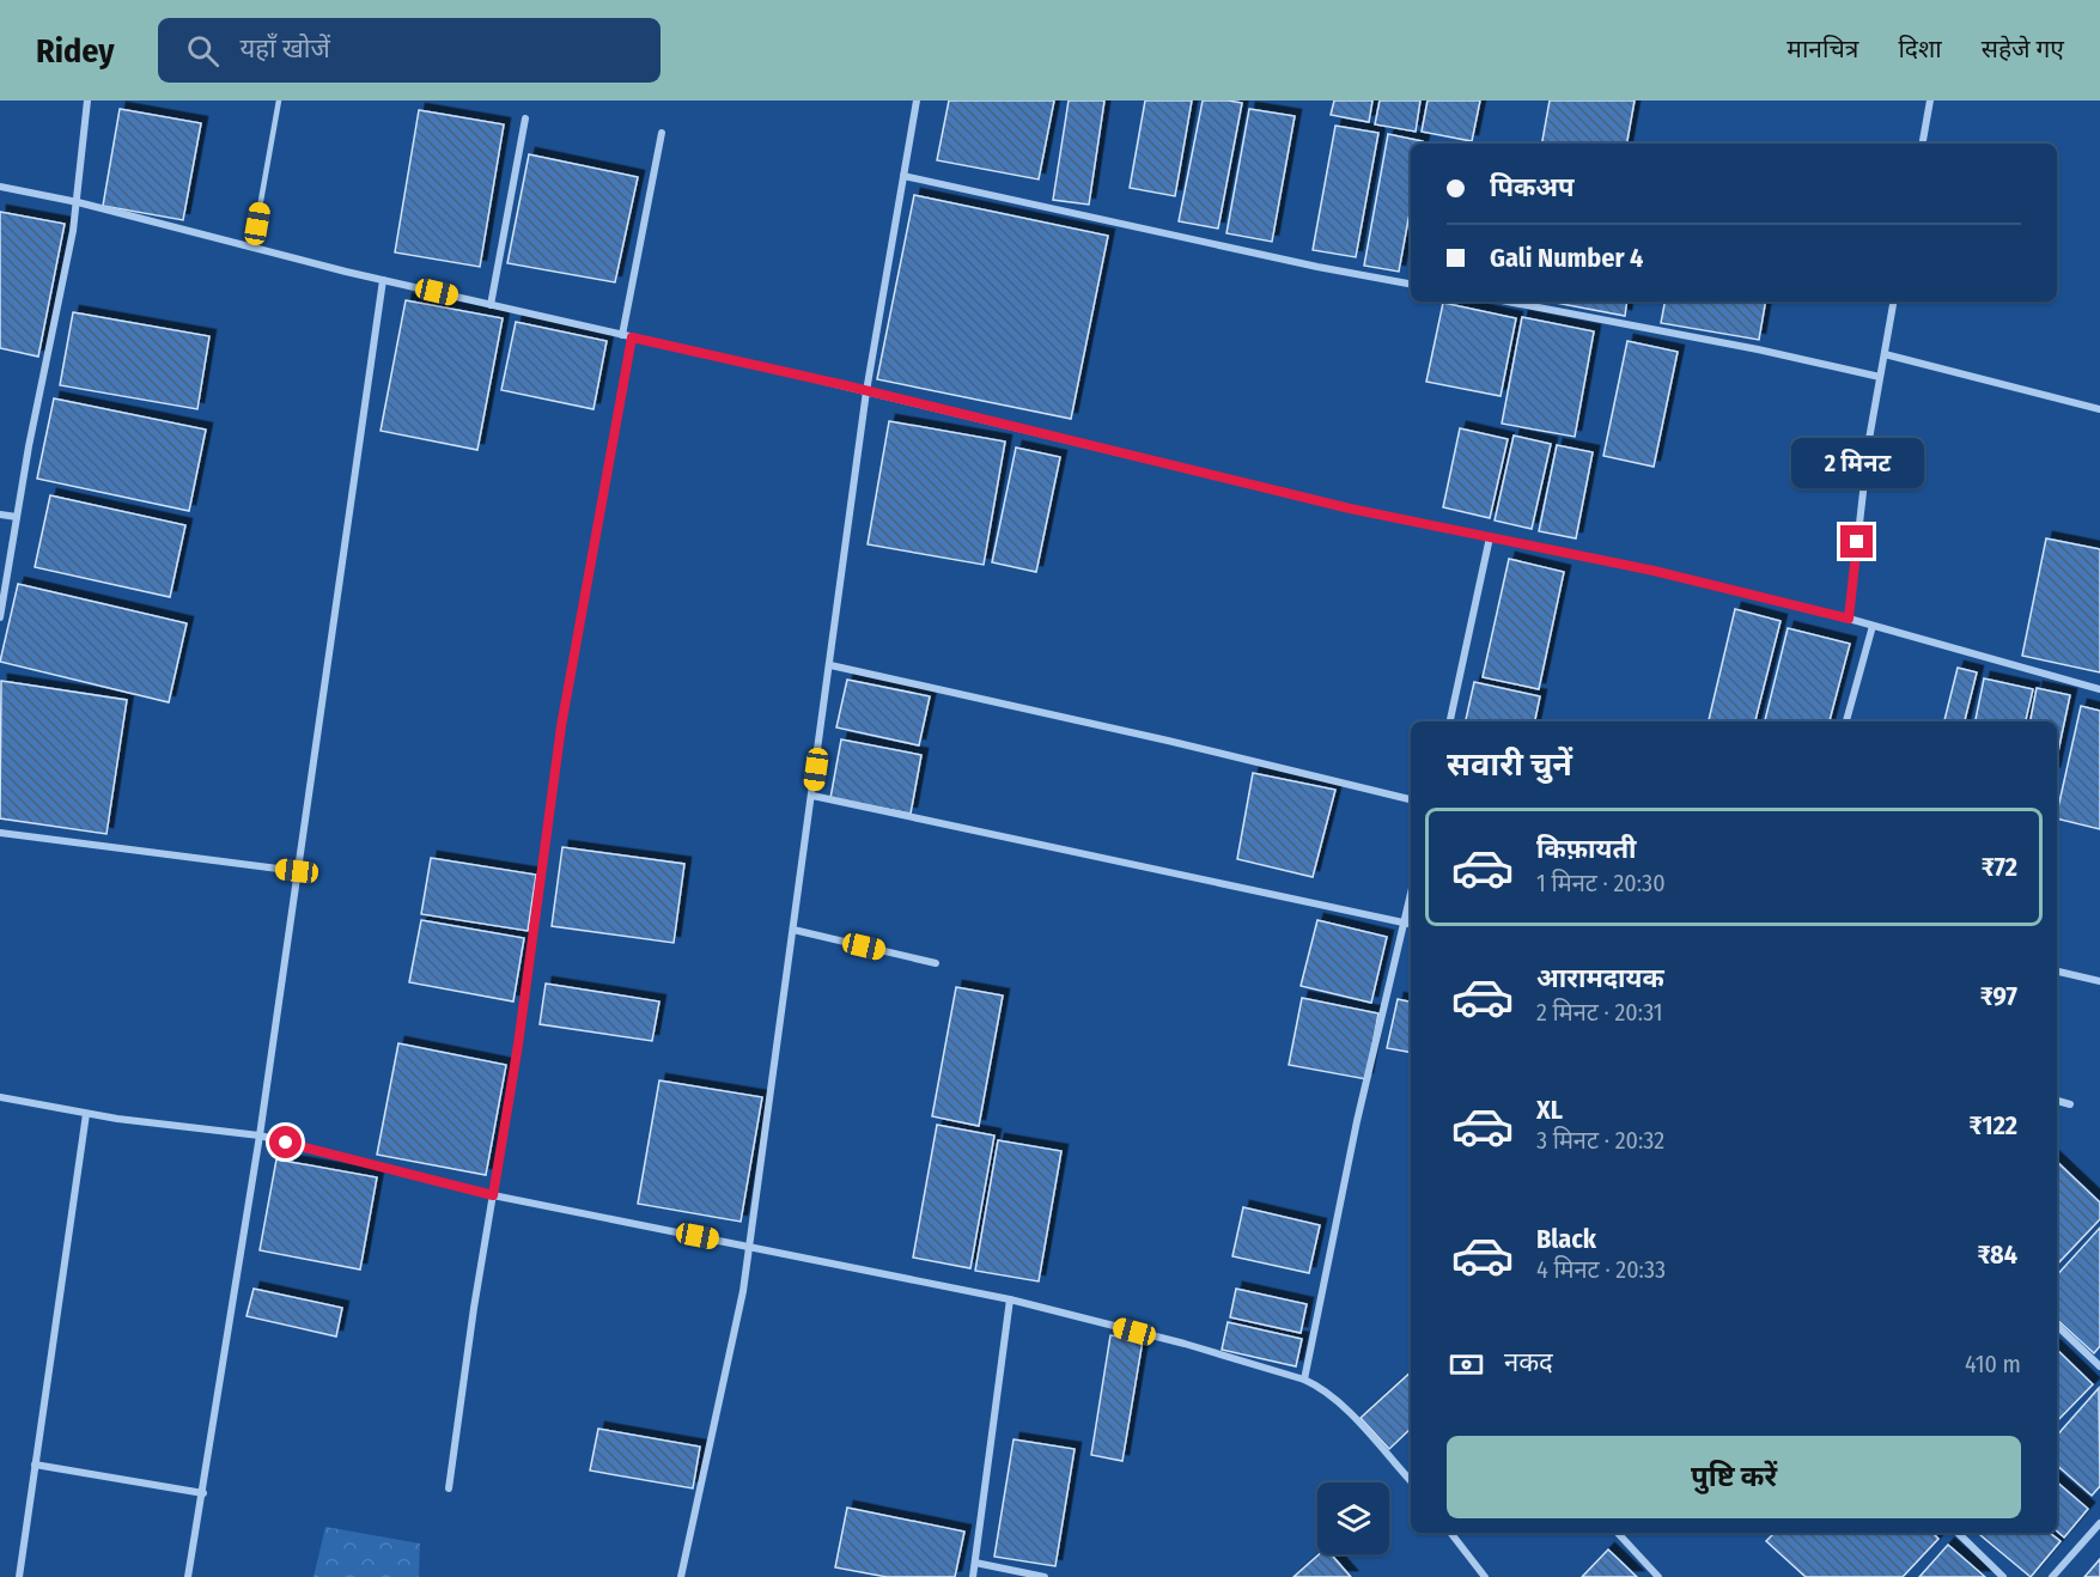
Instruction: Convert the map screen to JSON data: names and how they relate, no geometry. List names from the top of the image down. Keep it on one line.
{"page":{"header":"Ridey","search":"यहाँ खोजें","nav":["मानचित्र","दिशा","सहेजे गए"],"banner":["पिकअप","Gali Number 4"],"bubble":"2 मिनट","heading":"सवारी चुनें","list":[{"name":"किफ़ायती","note":"1 मिनट · 20:30","value":"₹72"},{"name":"आरामदायक","note":"2 मिनट · 20:31","value":"₹97"},{"name":"XL","note":"3 मिनट · 20:32","value":"₹122"},{"name":"Black","note":"4 मिनट · 20:33","value":"₹84"}],"pay":["नकद","410 m"],"buttons":"पुष्टि करें"}}
